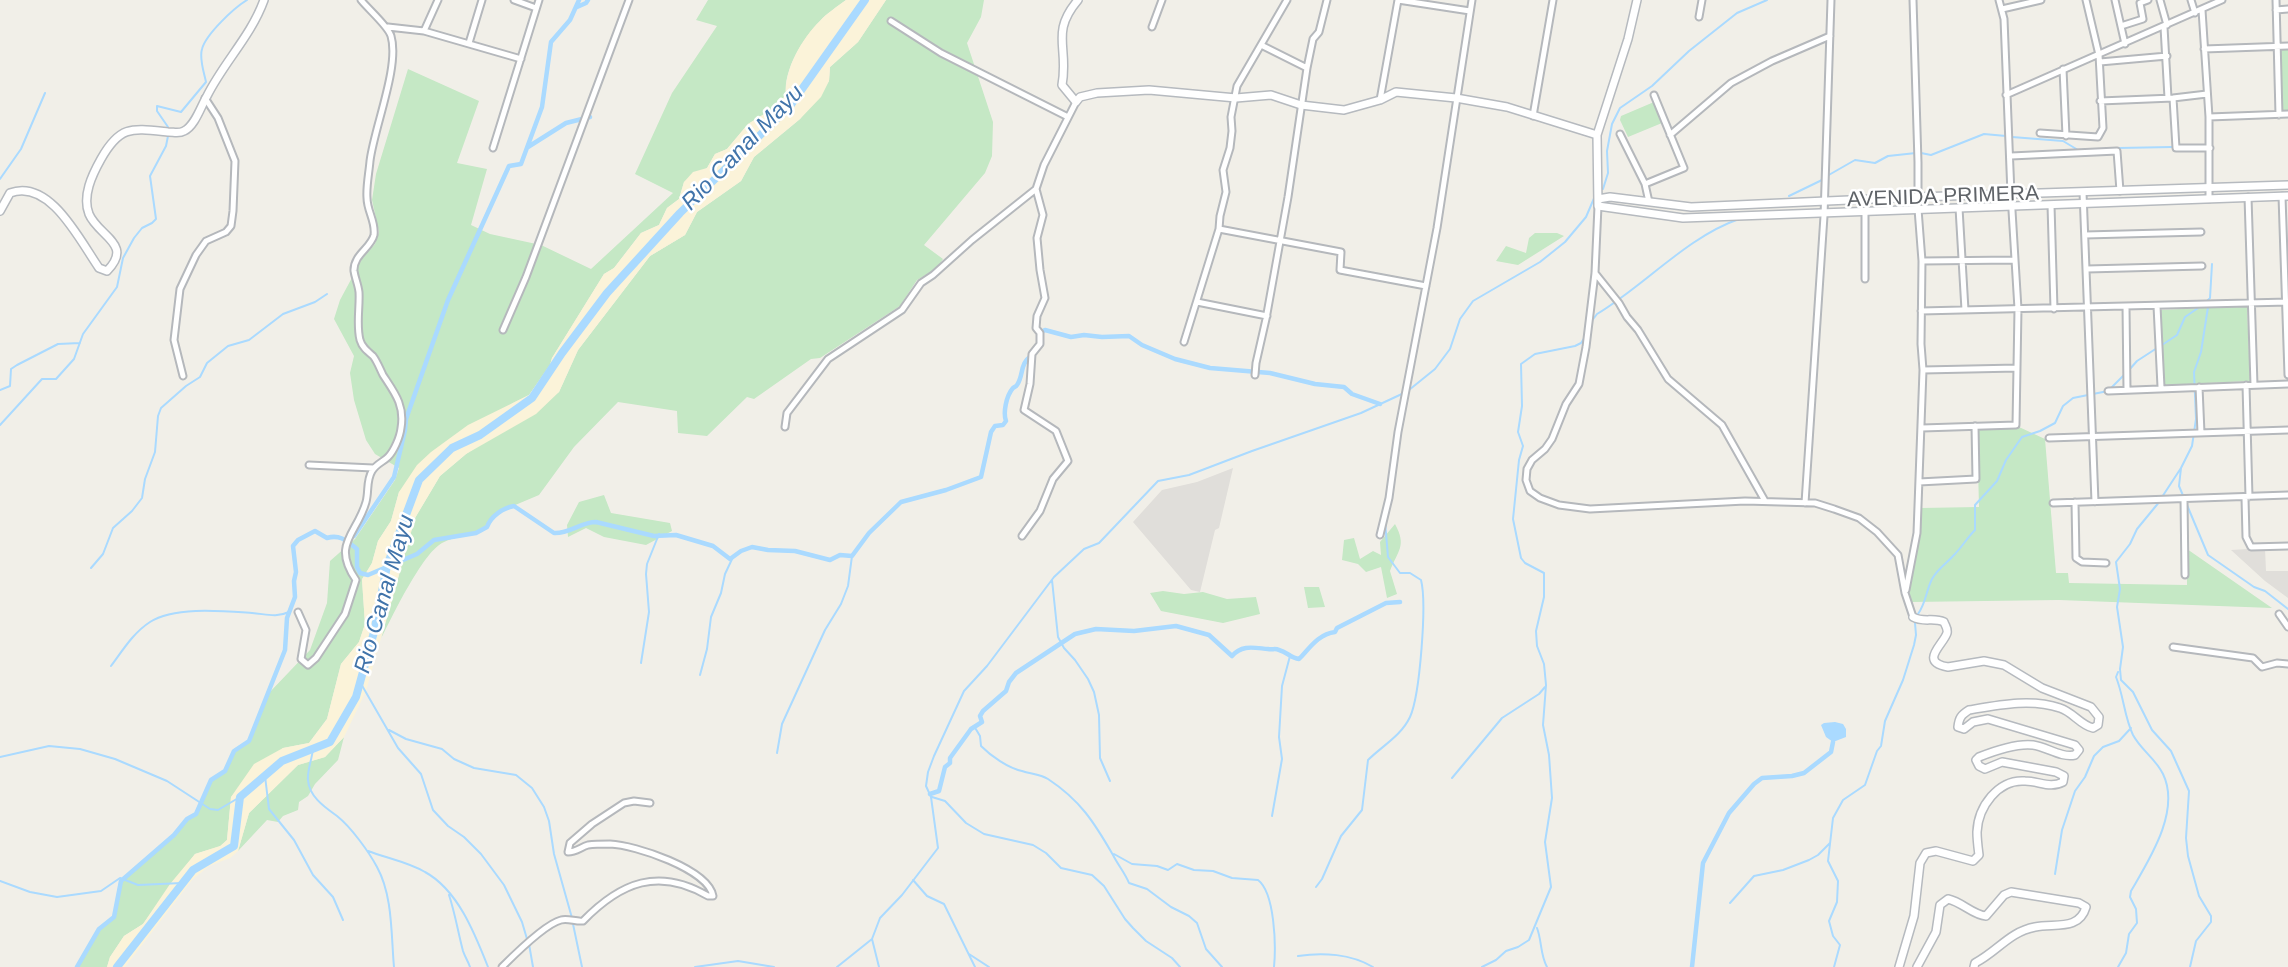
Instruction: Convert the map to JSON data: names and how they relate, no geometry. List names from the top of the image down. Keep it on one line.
{"streets":{"street":["AVENIDA PRIMERA"]},"water":["Rio Canal Mayu"]}
